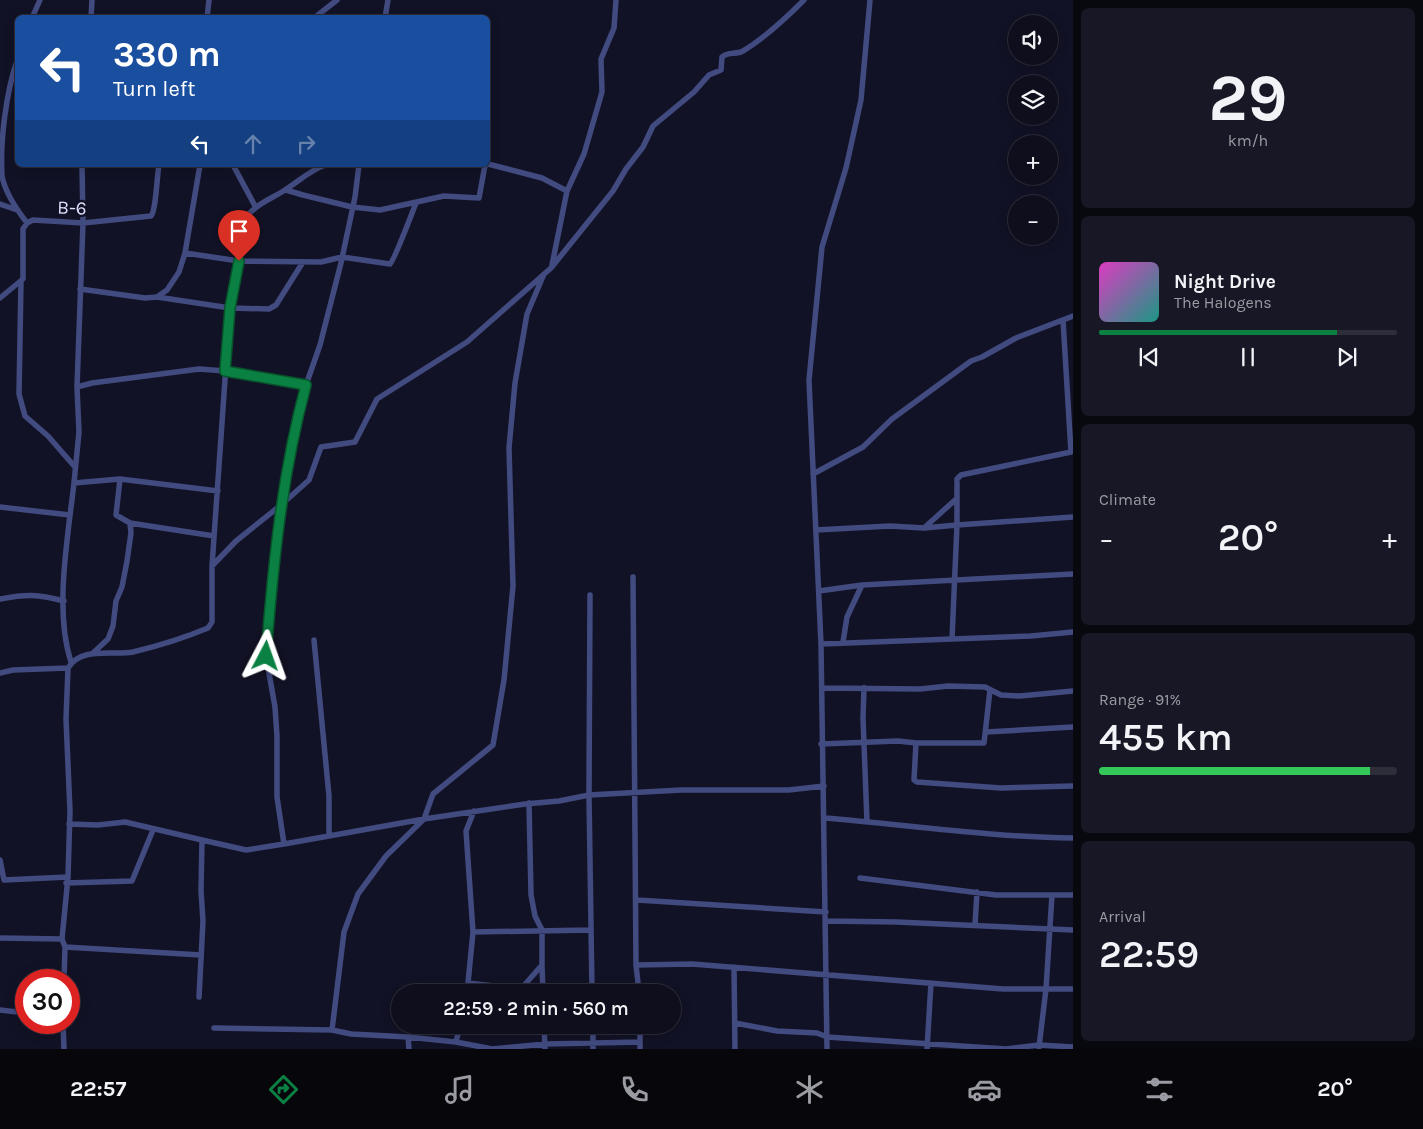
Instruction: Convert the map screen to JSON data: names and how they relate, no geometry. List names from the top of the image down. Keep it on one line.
{"streets":{"street":["B-6"]},"page":{"tile":[["29","km/h"],"Climate",["Range · 91%","455 km"],["Arrival","22:59"]],"map_buttons":["+","−"],"turn":["330 m","Turn left"],"song":["Night Drive","The Halogens"],"heat":["−","20°","+"],"limit":"30","trip":"22:59 · 2 min · 560 m","tabs":["22:57","20°"]}}
